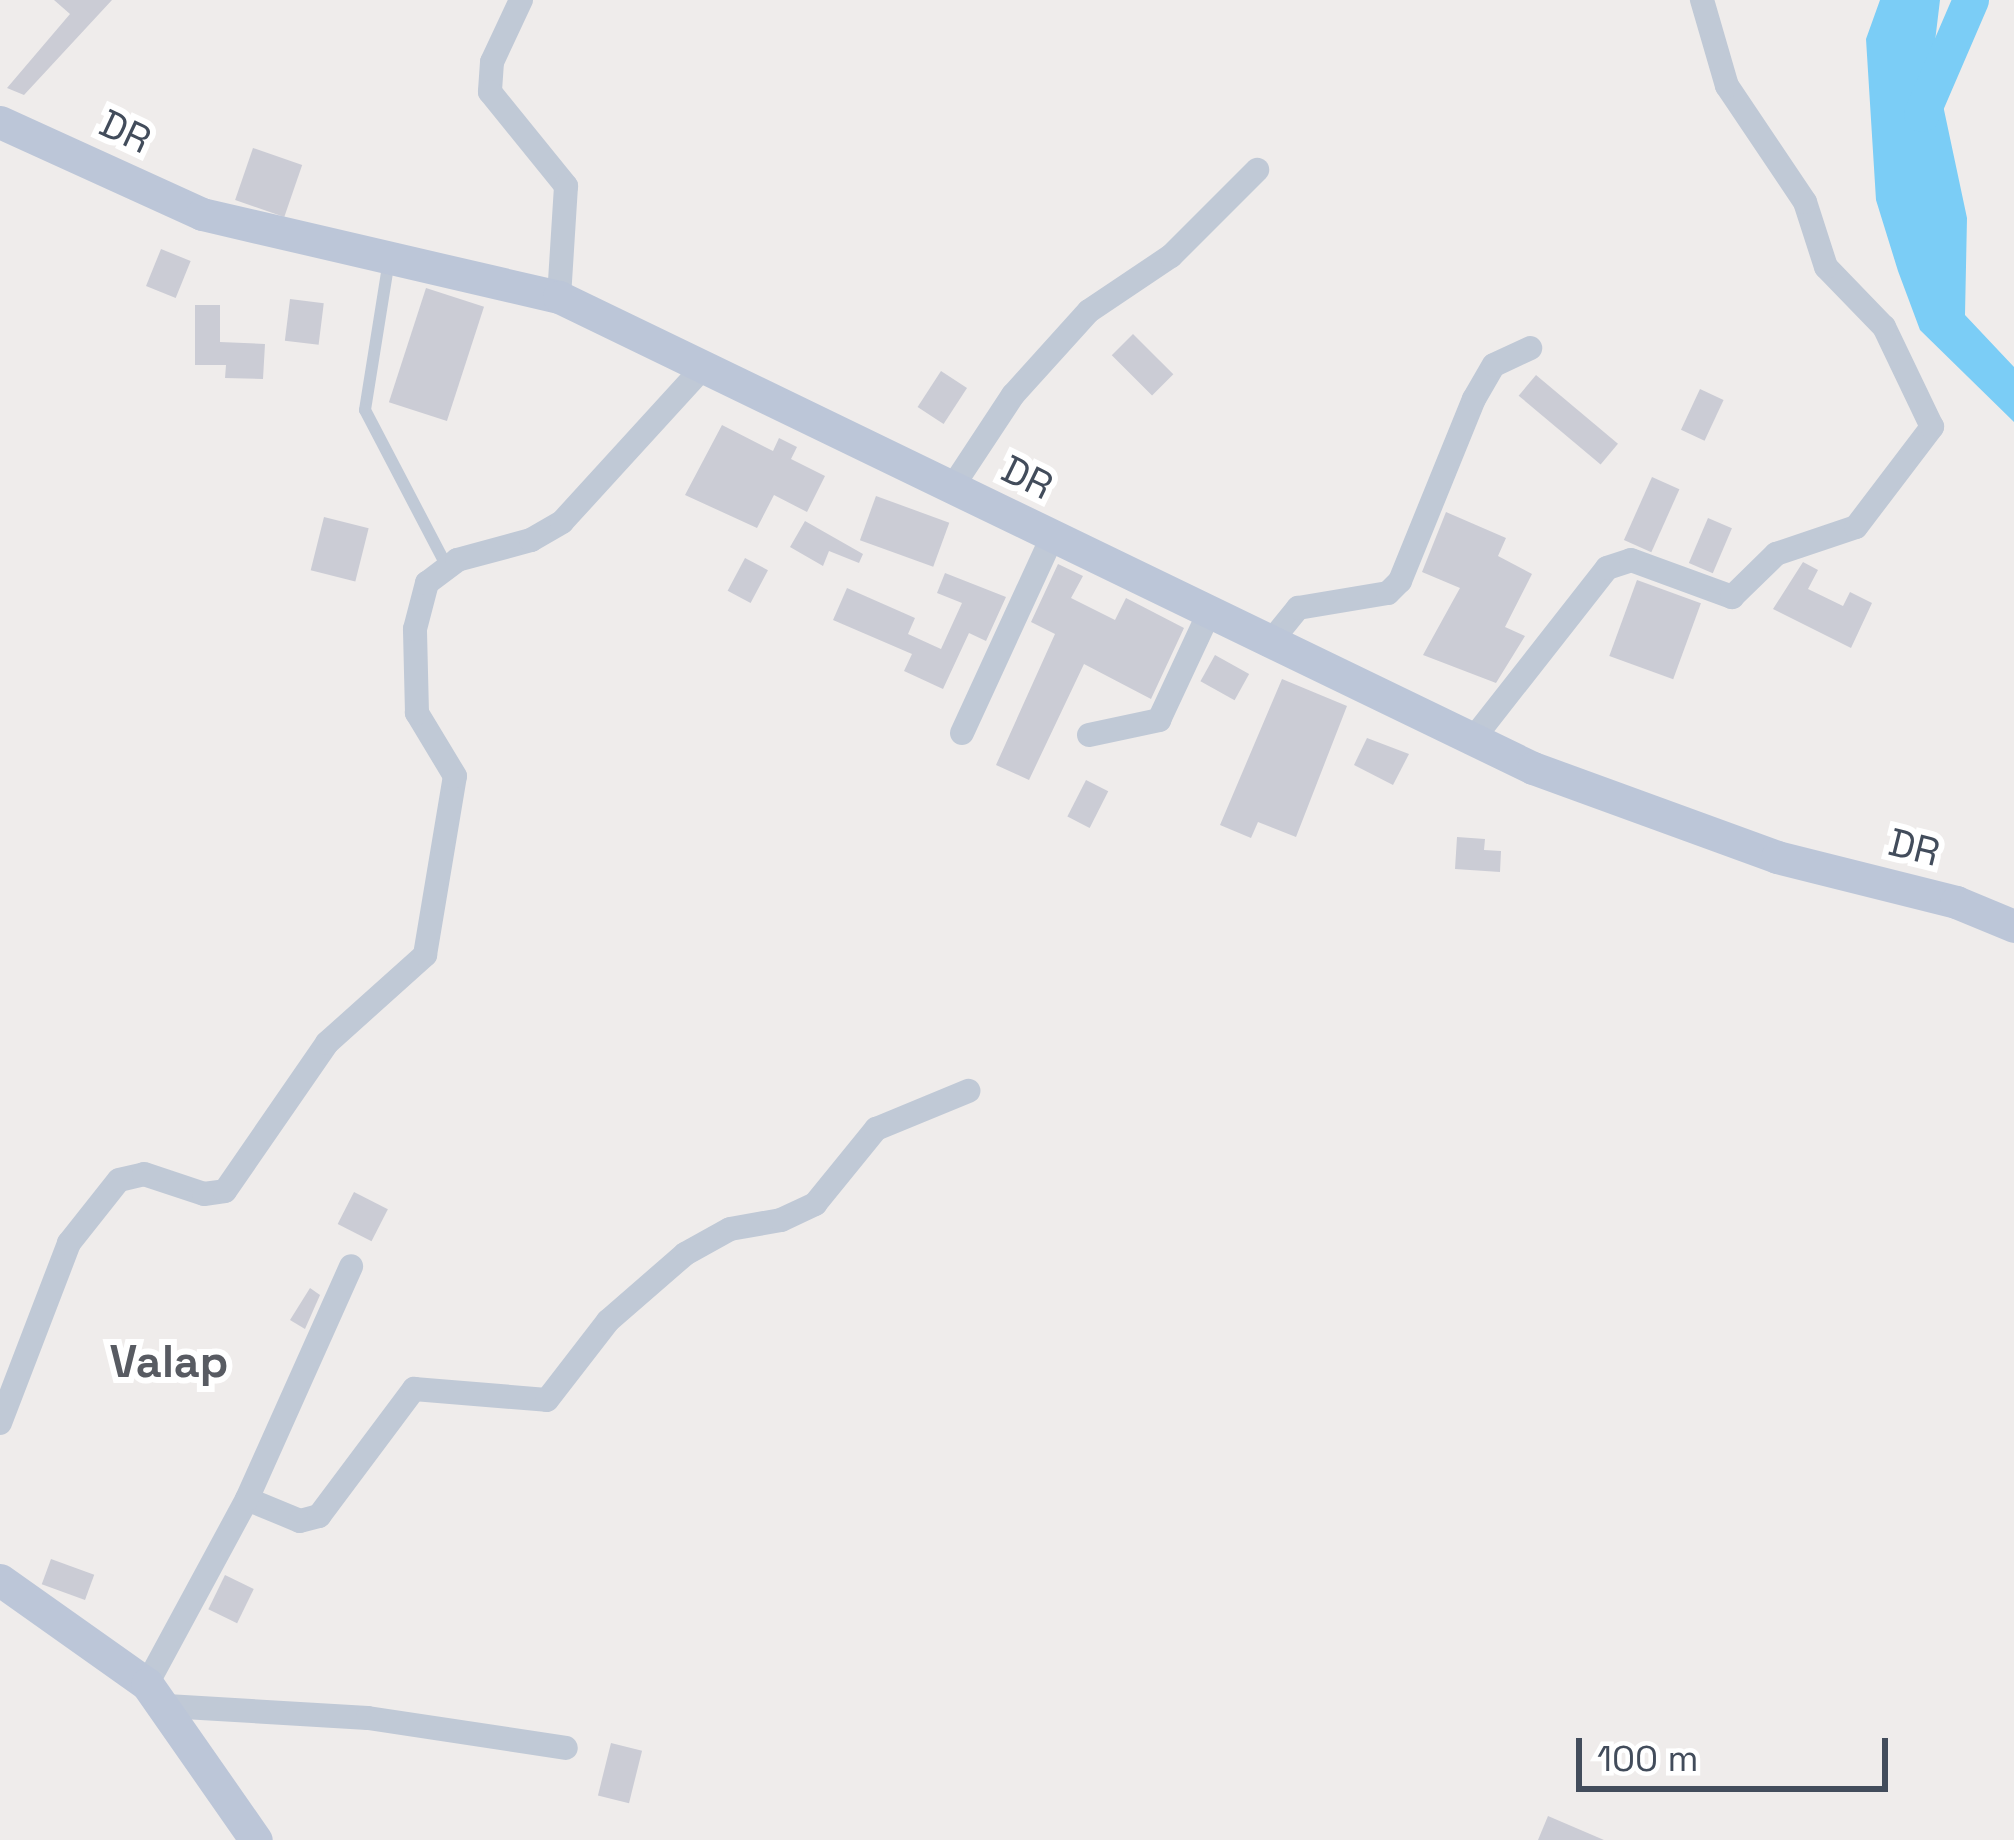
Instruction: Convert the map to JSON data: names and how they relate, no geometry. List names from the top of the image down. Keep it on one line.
{"streets":{"street":["DR"]},"districts":["Valap"],"scale_bar":"100 m"}
